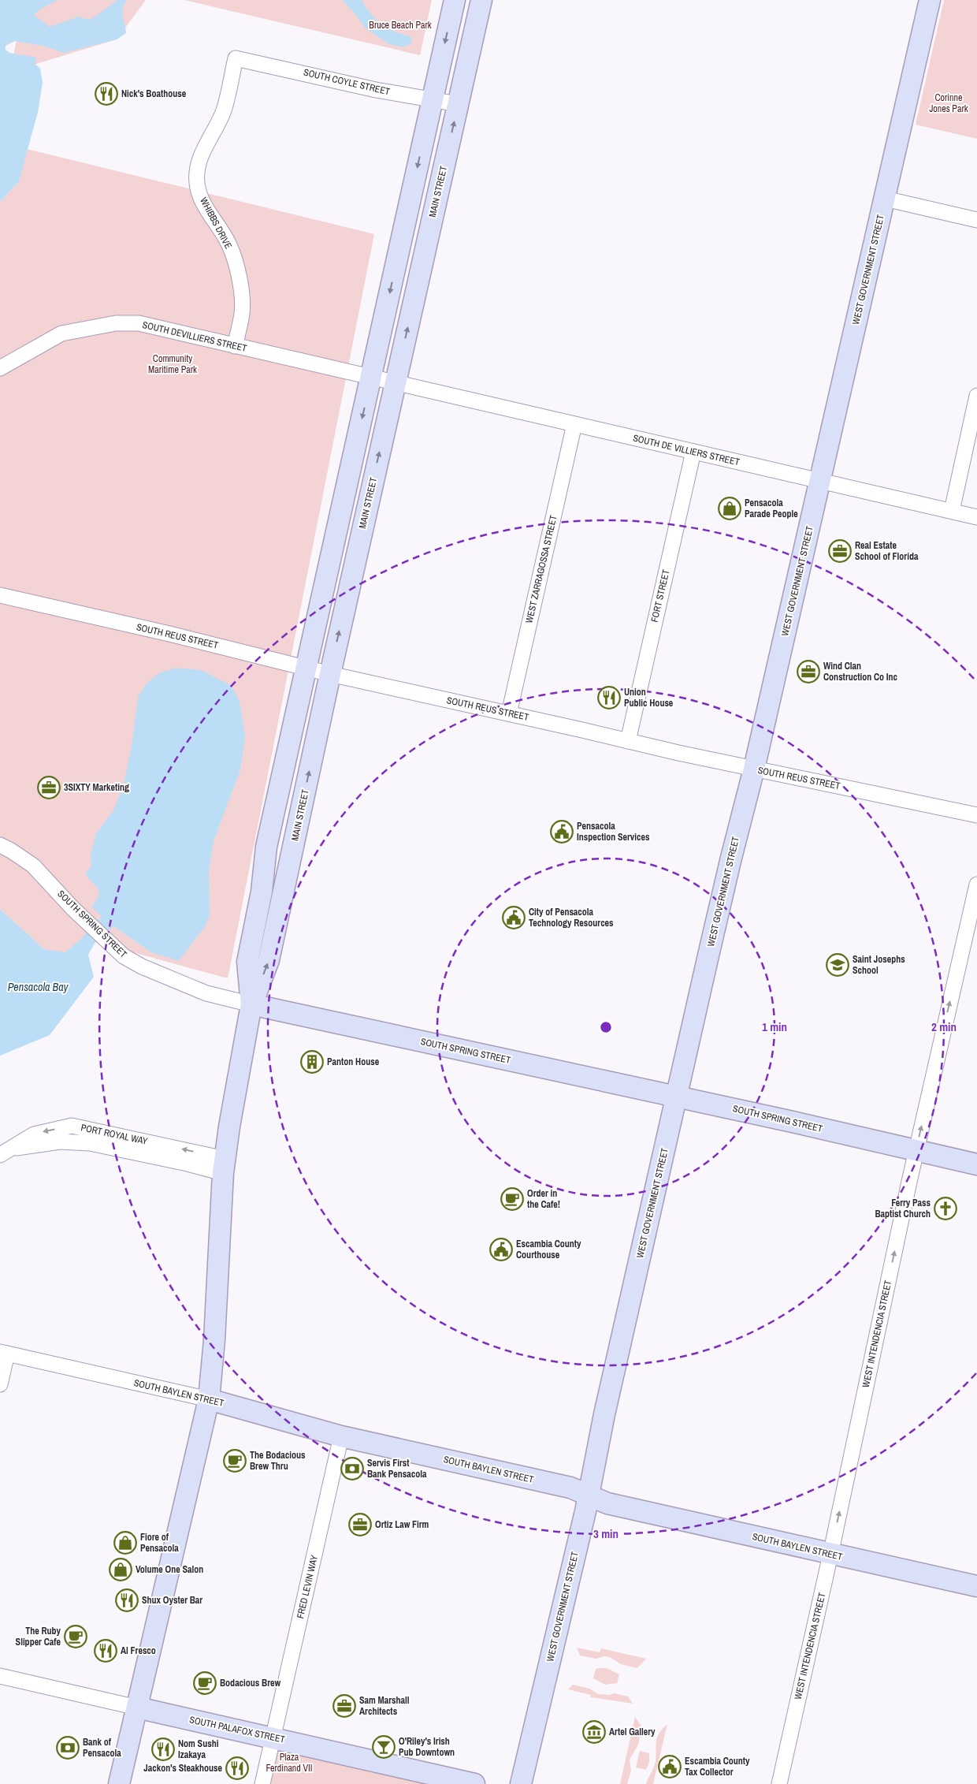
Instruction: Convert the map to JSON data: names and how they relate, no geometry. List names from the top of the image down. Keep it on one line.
{"streets":{"street":["SOUTH COYLE STREET","MAIN STREET","WHIBBS DRIVE","WEST GOVERNMENT STREET","SOUTH DEVILLIERS STREET","SOUTH DE VILLIERS STREET","WEST ZARRAGOSSA STREET","FORT STREET","SOUTH REUS STREET","SOUTH SPRING STREET","PORT ROYAL WAY","WEST INTENDENCIA STREET","SOUTH BAYLEN STREET","FRED LEVIN WAY","SOUTH PALAFOX STREET"]},"crossings":[["SOUTH COYLE STREET","MAIN STREET"],["SOUTH COYLE STREET","WHIBBS DRIVE"],["MAIN STREET","SOUTH DEVILLIERS STREET"],["MAIN STREET","SOUTH DE VILLIERS STREET"],["MAIN STREET","SOUTH REUS STREET"],["MAIN STREET","SOUTH SPRING STREET"],["WHIBBS DRIVE","SOUTH DEVILLIERS STREET"],["WEST GOVERNMENT STREET","SOUTH DE VILLIERS STREET"],["WEST GOVERNMENT STREET","SOUTH REUS STREET"],["WEST GOVERNMENT STREET","SOUTH SPRING STREET"],["WEST GOVERNMENT STREET","SOUTH BAYLEN STREET"],["SOUTH DEVILLIERS STREET","SOUTH DE VILLIERS STREET"],["SOUTH DE VILLIERS STREET","WEST ZARRAGOSSA STREET"],["SOUTH DE VILLIERS STREET","FORT STREET"],["WEST ZARRAGOSSA STREET","SOUTH REUS STREET"],["FORT STREET","SOUTH REUS STREET"],["SOUTH SPRING STREET","WEST INTENDENCIA STREET"],["WEST INTENDENCIA STREET","SOUTH BAYLEN STREET"],["SOUTH BAYLEN STREET","FRED LEVIN WAY"],["FRED LEVIN WAY","SOUTH PALAFOX STREET"]],"one_way":["WEST INTENDENCIA STREET"],"water":["Pensacola Bay"],"parks":["Bruce Beach Park","Corinne Jones Park","Community Maritime Park","Plaza Ferdinand VII"],"places":{"restaurant":["Nick's Boathouse","Union Public House","Shux Oyster Bar","Al Fresco","Nom Sushi Izakaya","Jackon's Steakhouse"],"shop":["Pensacola Parade People","Fiore of Pensacola","Volume One Salon"],"office":["Real Estate School of Florida","Wind Clan Construction Co Inc","3SIXTY Marketing","Ortiz Law Firm","Sam Marshall Architects"],"public building":["Pensacola Inspection Services","City of Pensacola Technology Resources","Escambia County Courthouse","Escambia County Tax Collector"],"school or university":["Saint Josephs School"],"building":["Panton House"],"cafe":["Order in the Cafe!","The Bodacious Brew Thru","The Ruby Slipper Cafe","Bodacious Brew"],"church":["Ferry Pass Baptist Church"],"bank":["Servis First Bank Pensacola","Bank of Pensacola"],"museum":["Artel Gallery"],"bar":["O'Riley's Irish Pub Downtown"]},"rings":["1 min","2 min","3 min"]}
